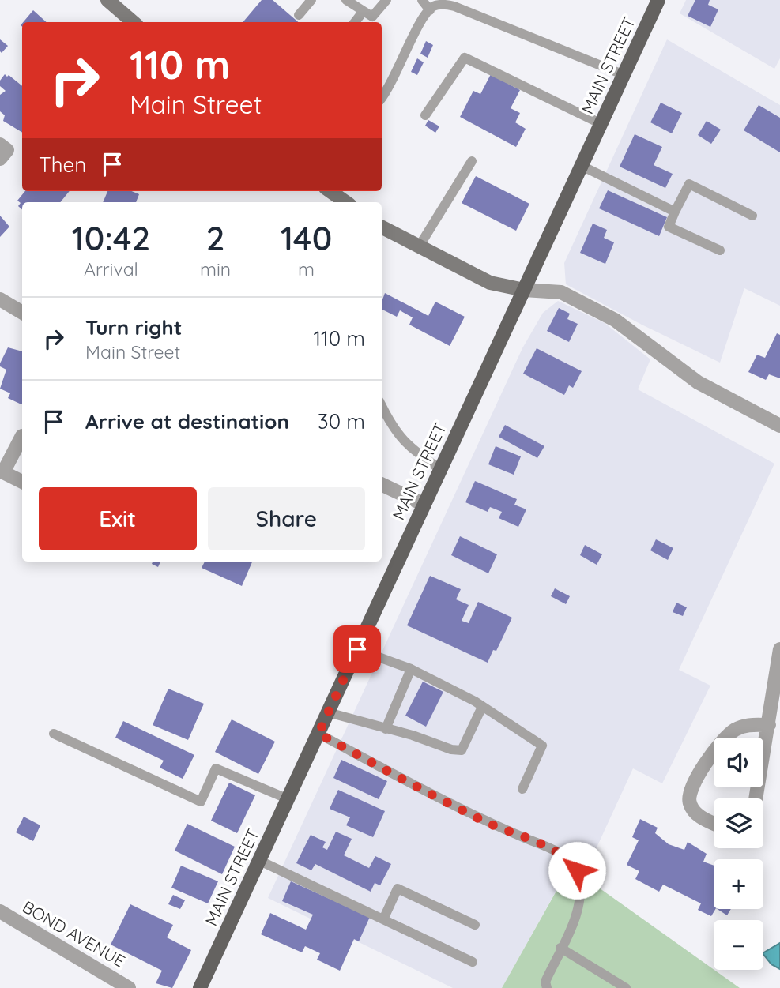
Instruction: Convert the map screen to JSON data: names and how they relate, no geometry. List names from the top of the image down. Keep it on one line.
{"streets":{"main road":["MAIN STREET"],"street":["BOND AVENUE"]},"page":{"turn":["110 m","Main Street"],"then":"Then","eta":["10:42","Arrival","2","min","140","m"],"list":[{"name":"Turn right","note":"Main Street","value":"110 m"},{"name":"Arrive at destination","value":"30 m"}],"buttons":["Exit","Share"],"map_buttons":["+","−"]}}
